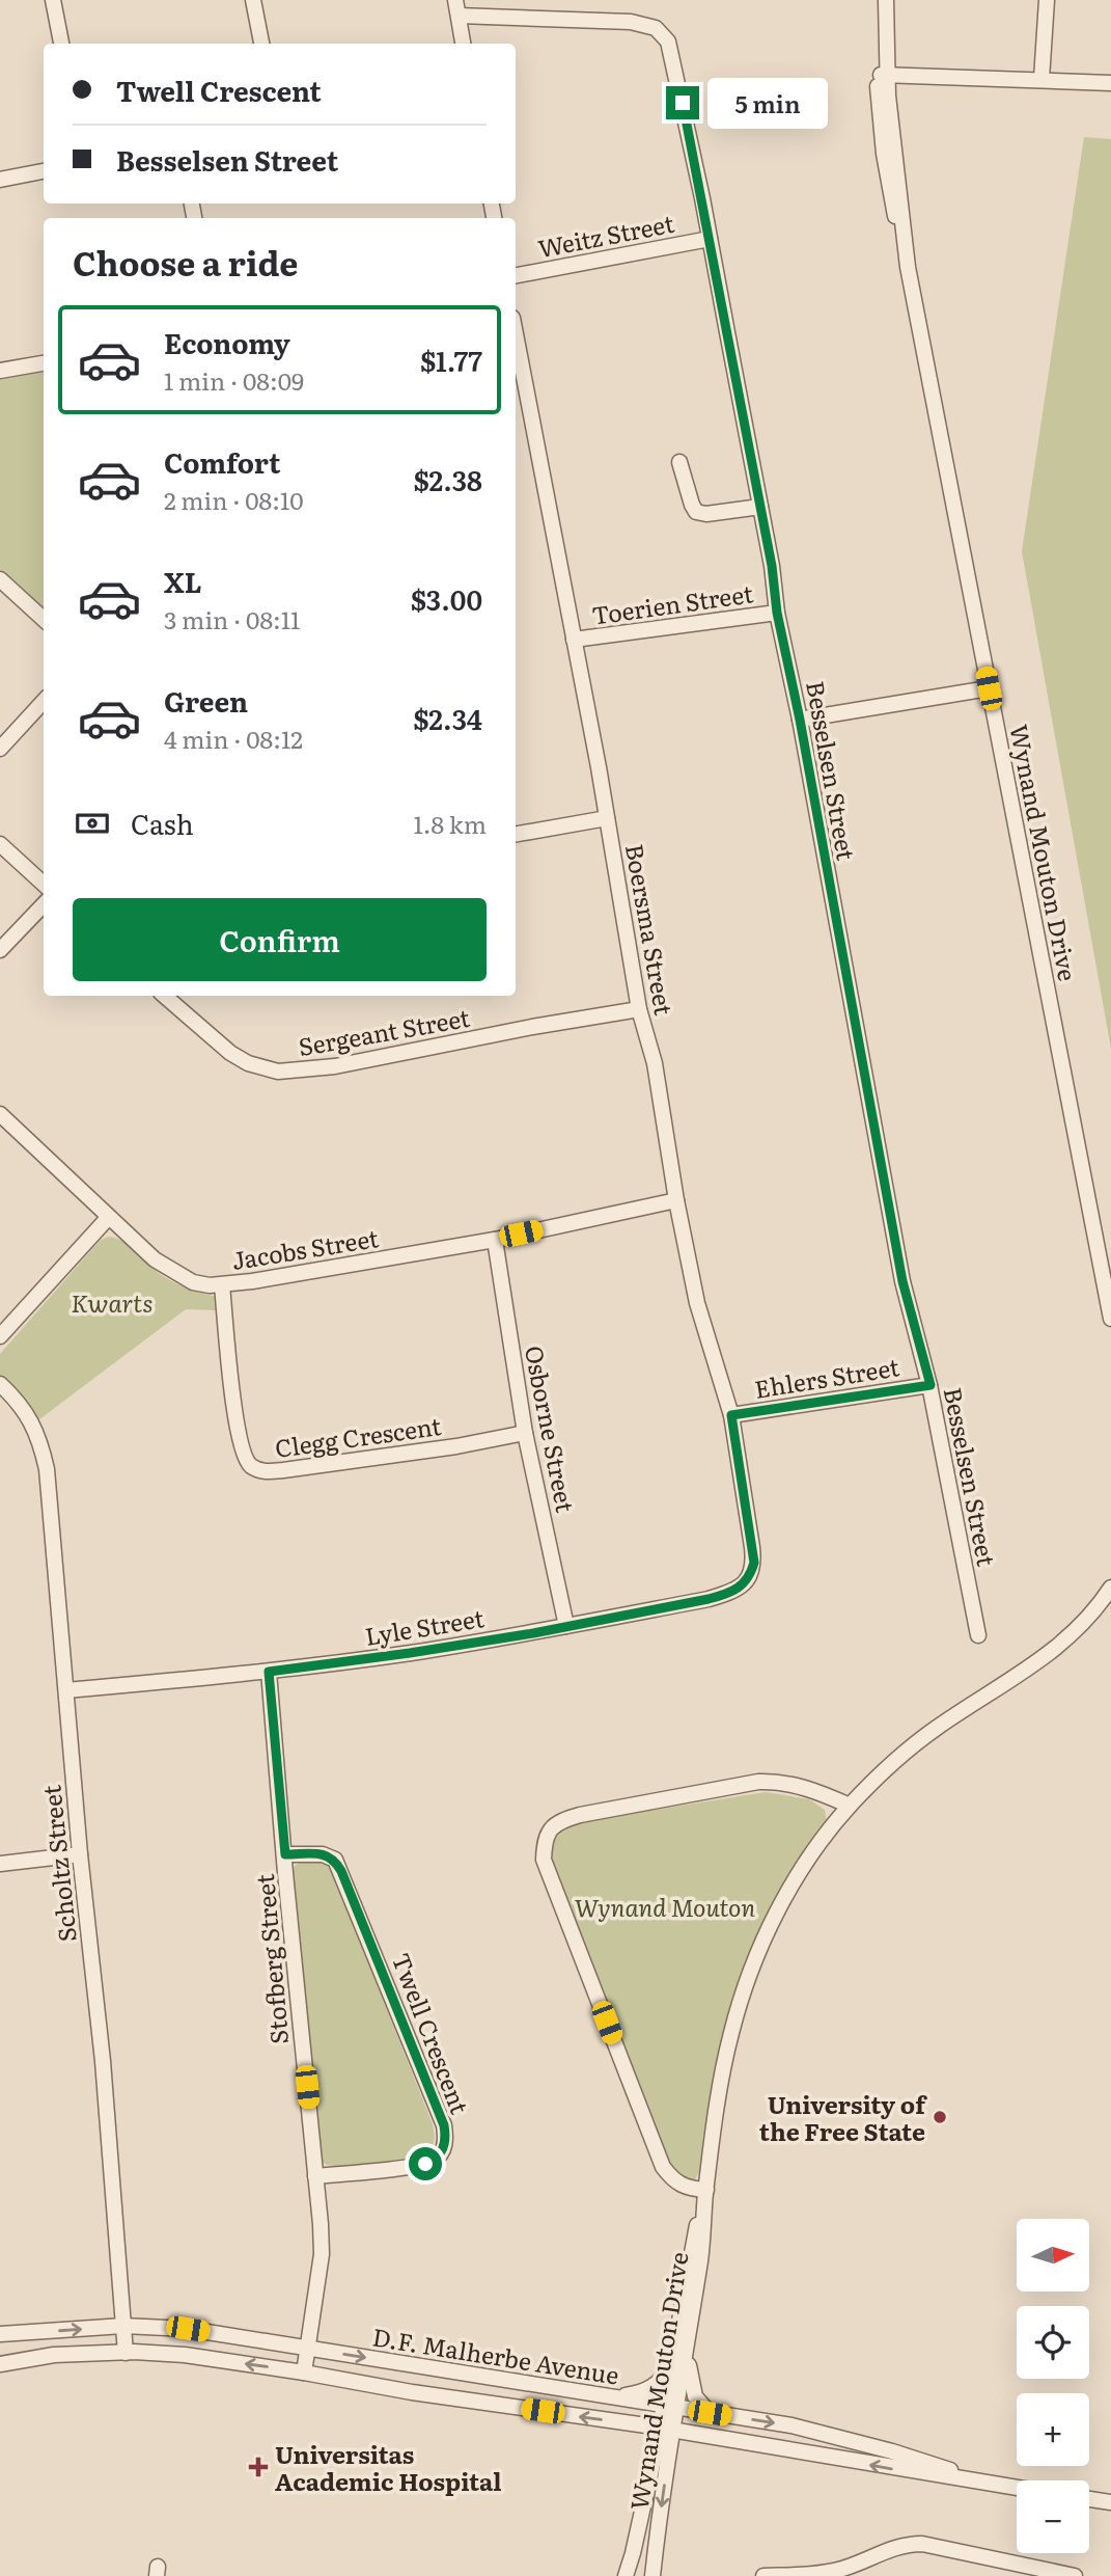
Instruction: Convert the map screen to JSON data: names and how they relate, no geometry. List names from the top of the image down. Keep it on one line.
{"streets":{"street":["Weitz Street","Toerien Street","Besselsen Street","Wynand Mouton Drive","Boersma Street","Sergeant Street","Jacobs Street","Ehlers Street","Osborne Street","Clegg Crescent","Lyle Street","Scholtz Street","Stofberg Street","Twell Crescent","D.F. Malherbe Avenue"]},"crossings":[["Weitz Street","Besselsen Street"],["Toerien Street","Besselsen Street"],["Toerien Street","Boersma Street"],["Besselsen Street","Ehlers Street"],["Wynand Mouton Drive","D.F. Malherbe Avenue"],["Boersma Street","Sergeant Street"],["Boersma Street","Jacobs Street"],["Boersma Street","Ehlers Street"],["Boersma Street","Lyle Street"],["Jacobs Street","Osborne Street"],["Jacobs Street","Clegg Crescent"],["Osborne Street","Clegg Crescent"],["Osborne Street","Lyle Street"],["Lyle Street","Scholtz Street"],["Lyle Street","Stofberg Street"],["Scholtz Street","D.F. Malherbe Avenue"],["Stofberg Street","Twell Crescent"],["Stofberg Street","D.F. Malherbe Avenue"]],"parks":["Kwarts","Wynand Mouton"],"places":{"other":["University of the Free State"],"health":["Universitas Academic Hospital"]},"north":"right","page":{"banner":["Twell Crescent","Besselsen Street"],"bubble":"5 min","heading":"Choose a ride","list":[{"name":"Economy","note":"1 min · 08:09","value":"$1.77"},{"name":"Comfort","note":"2 min · 08:10","value":"$2.38"},{"name":"XL","note":"3 min · 08:11","value":"$3.00"},{"name":"Green","note":"4 min · 08:12","value":"$2.34"}],"pay":["Cash","1.8 km"],"buttons":"Confirm","map_buttons":["+","−"]}}
